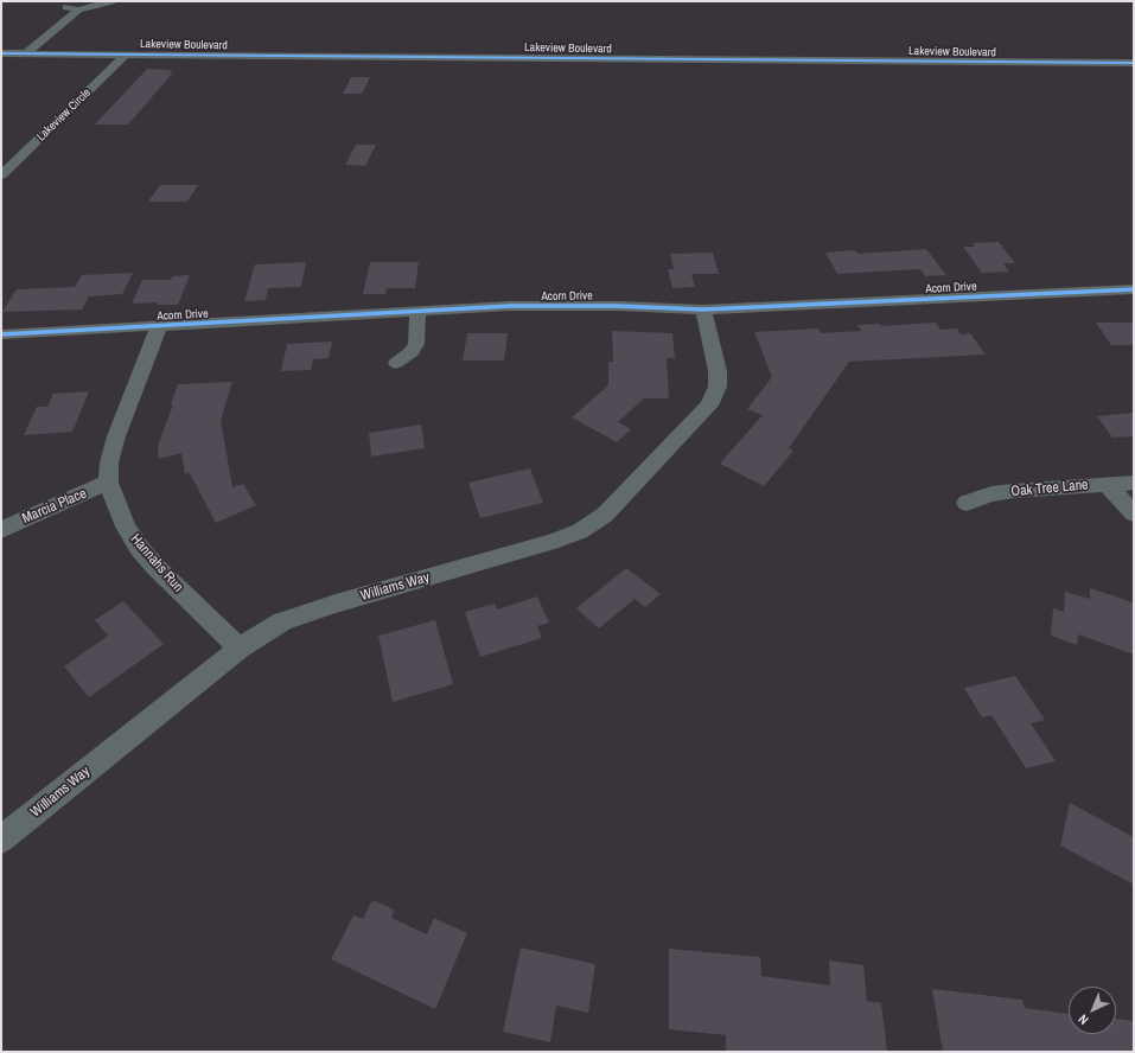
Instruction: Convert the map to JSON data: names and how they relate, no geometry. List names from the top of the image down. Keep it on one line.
{"streets":{"street":["Lakeview Boulevard","Lakeview Circle","Acorn Drive","Oak Tree Lane","Marcia Place","Hannahs Run","Williams Way"]},"crossings":[["Lakeview Boulevard","Lakeview Circle"],["Acorn Drive","Hannahs Run"],["Acorn Drive","Williams Way"],["Marcia Place","Hannahs Run"],["Hannahs Run","Williams Way"]],"north":"bottom left"}
